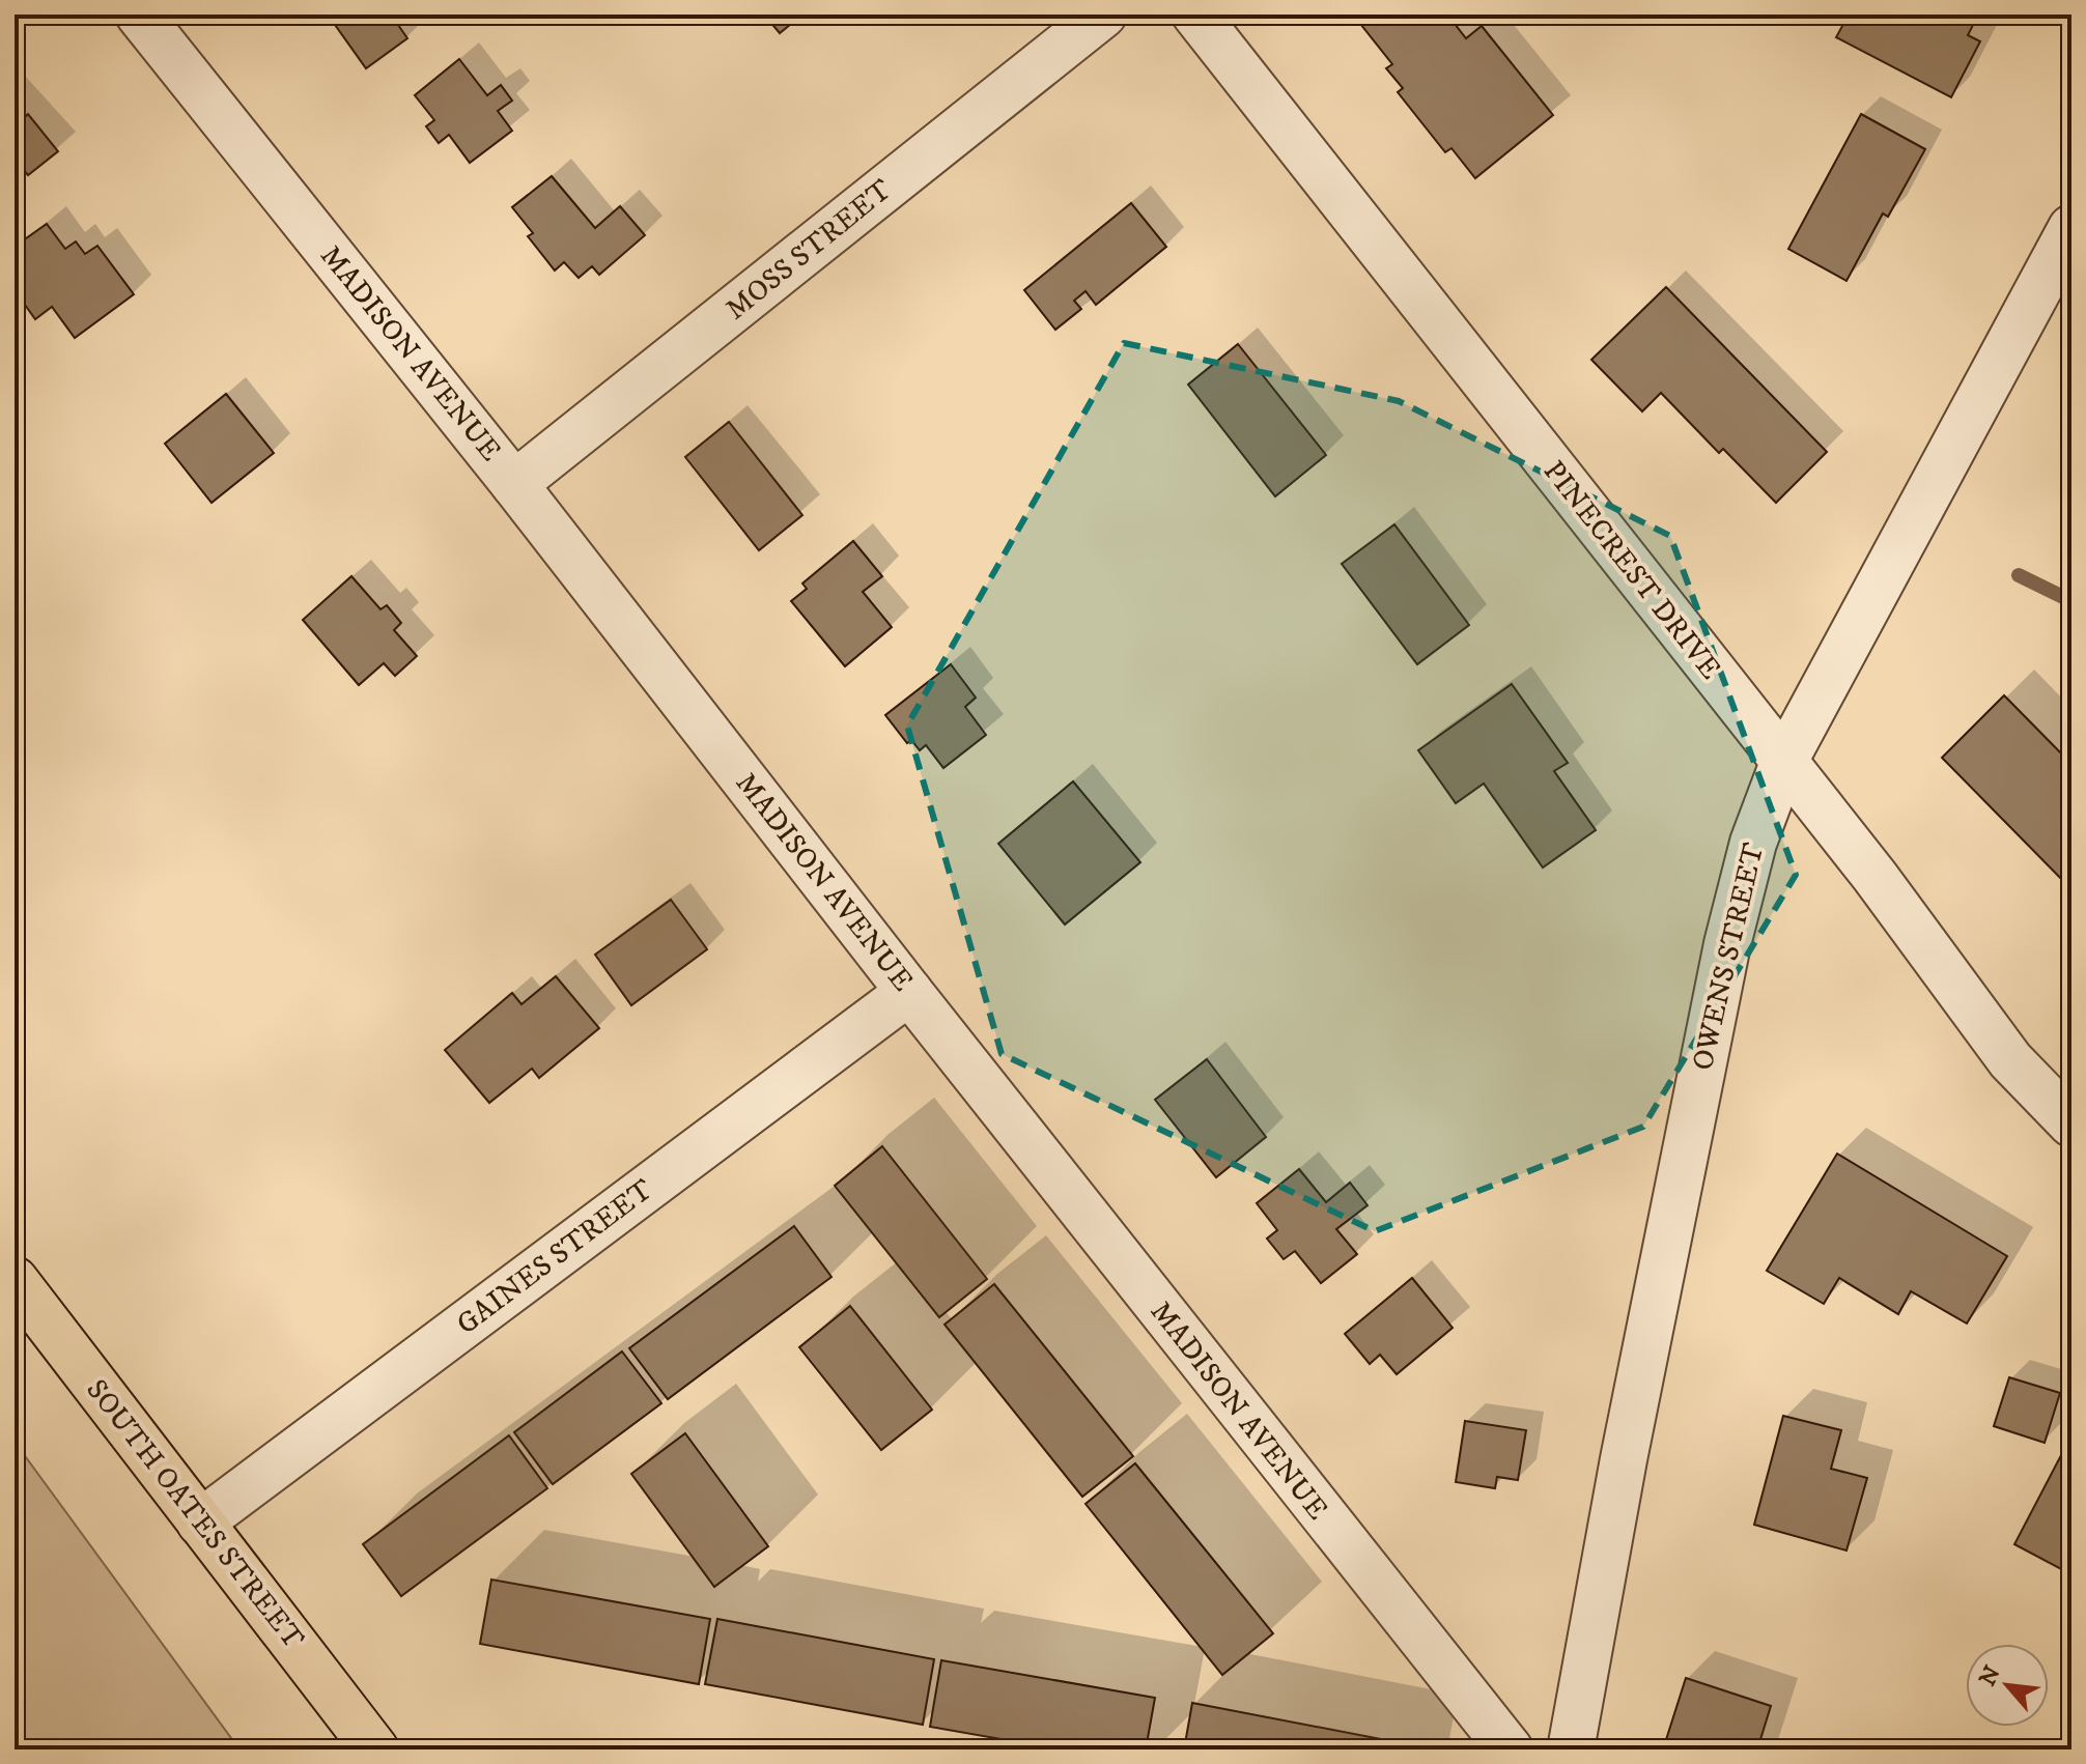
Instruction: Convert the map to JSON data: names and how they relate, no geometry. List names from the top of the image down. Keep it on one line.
{"streets":{"main road":["SOUTH OATES STREET"],"street":["MOSS STREET","MADISON AVENUE","PINECREST DRIVE","OWENS STREET","GAINES STREET"]},"crossings":[["MOSS STREET","MADISON AVENUE"],["MADISON AVENUE","GAINES STREET"],["PINECREST DRIVE","OWENS STREET"],["GAINES STREET","SOUTH OATES STREET"]],"north":"top left"}
